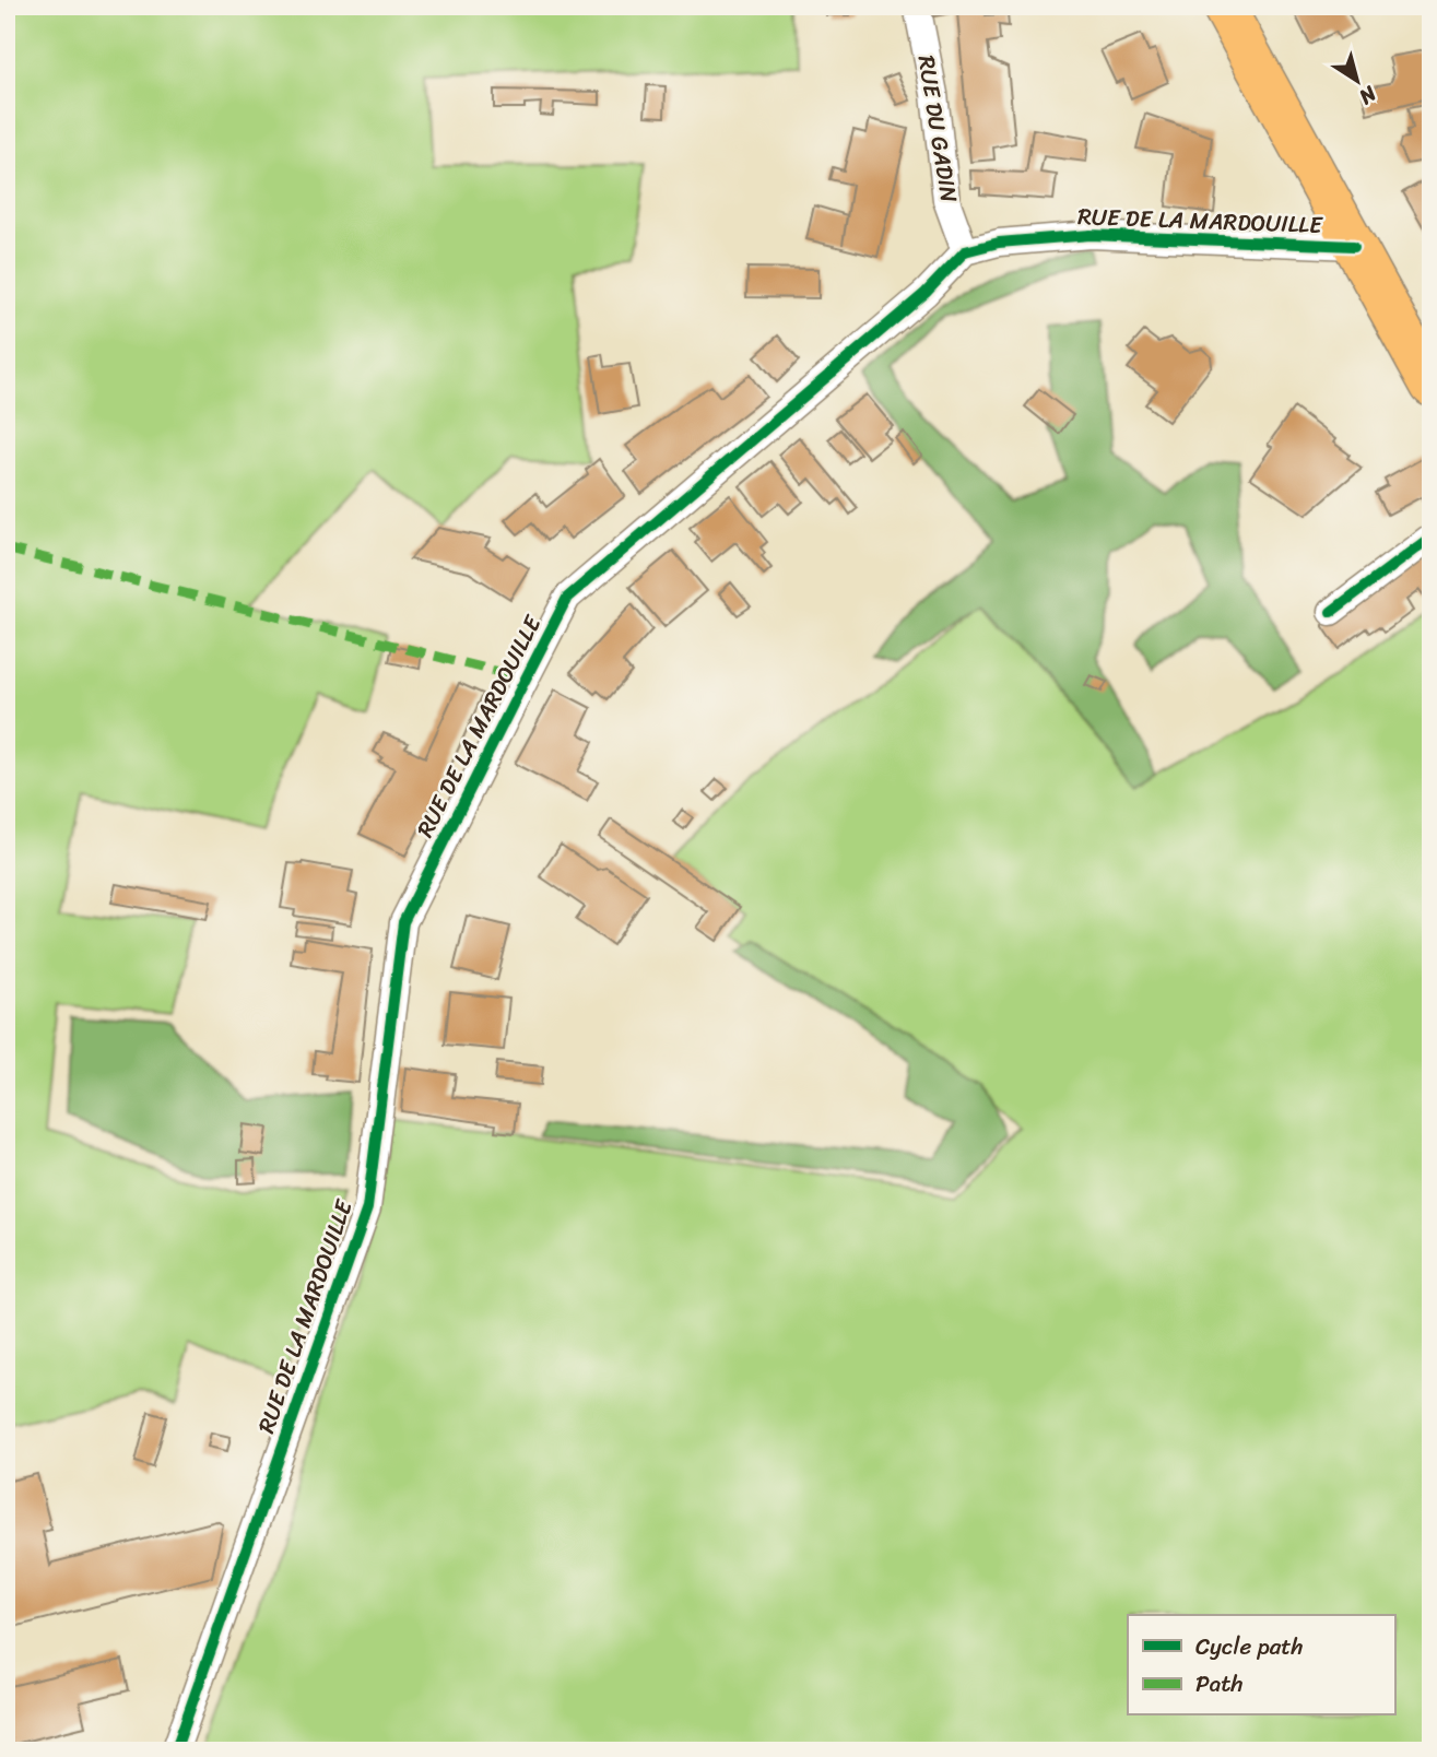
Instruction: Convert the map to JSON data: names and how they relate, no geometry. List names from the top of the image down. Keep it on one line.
{"streets":{"street":["RUE DU GADIN","RUE DE LA MARDOUILLE"]},"crossings":[["RUE DU GADIN","RUE DE LA MARDOUILLE"]],"legend":["Cycle path","Path"],"north":"bottom right"}
